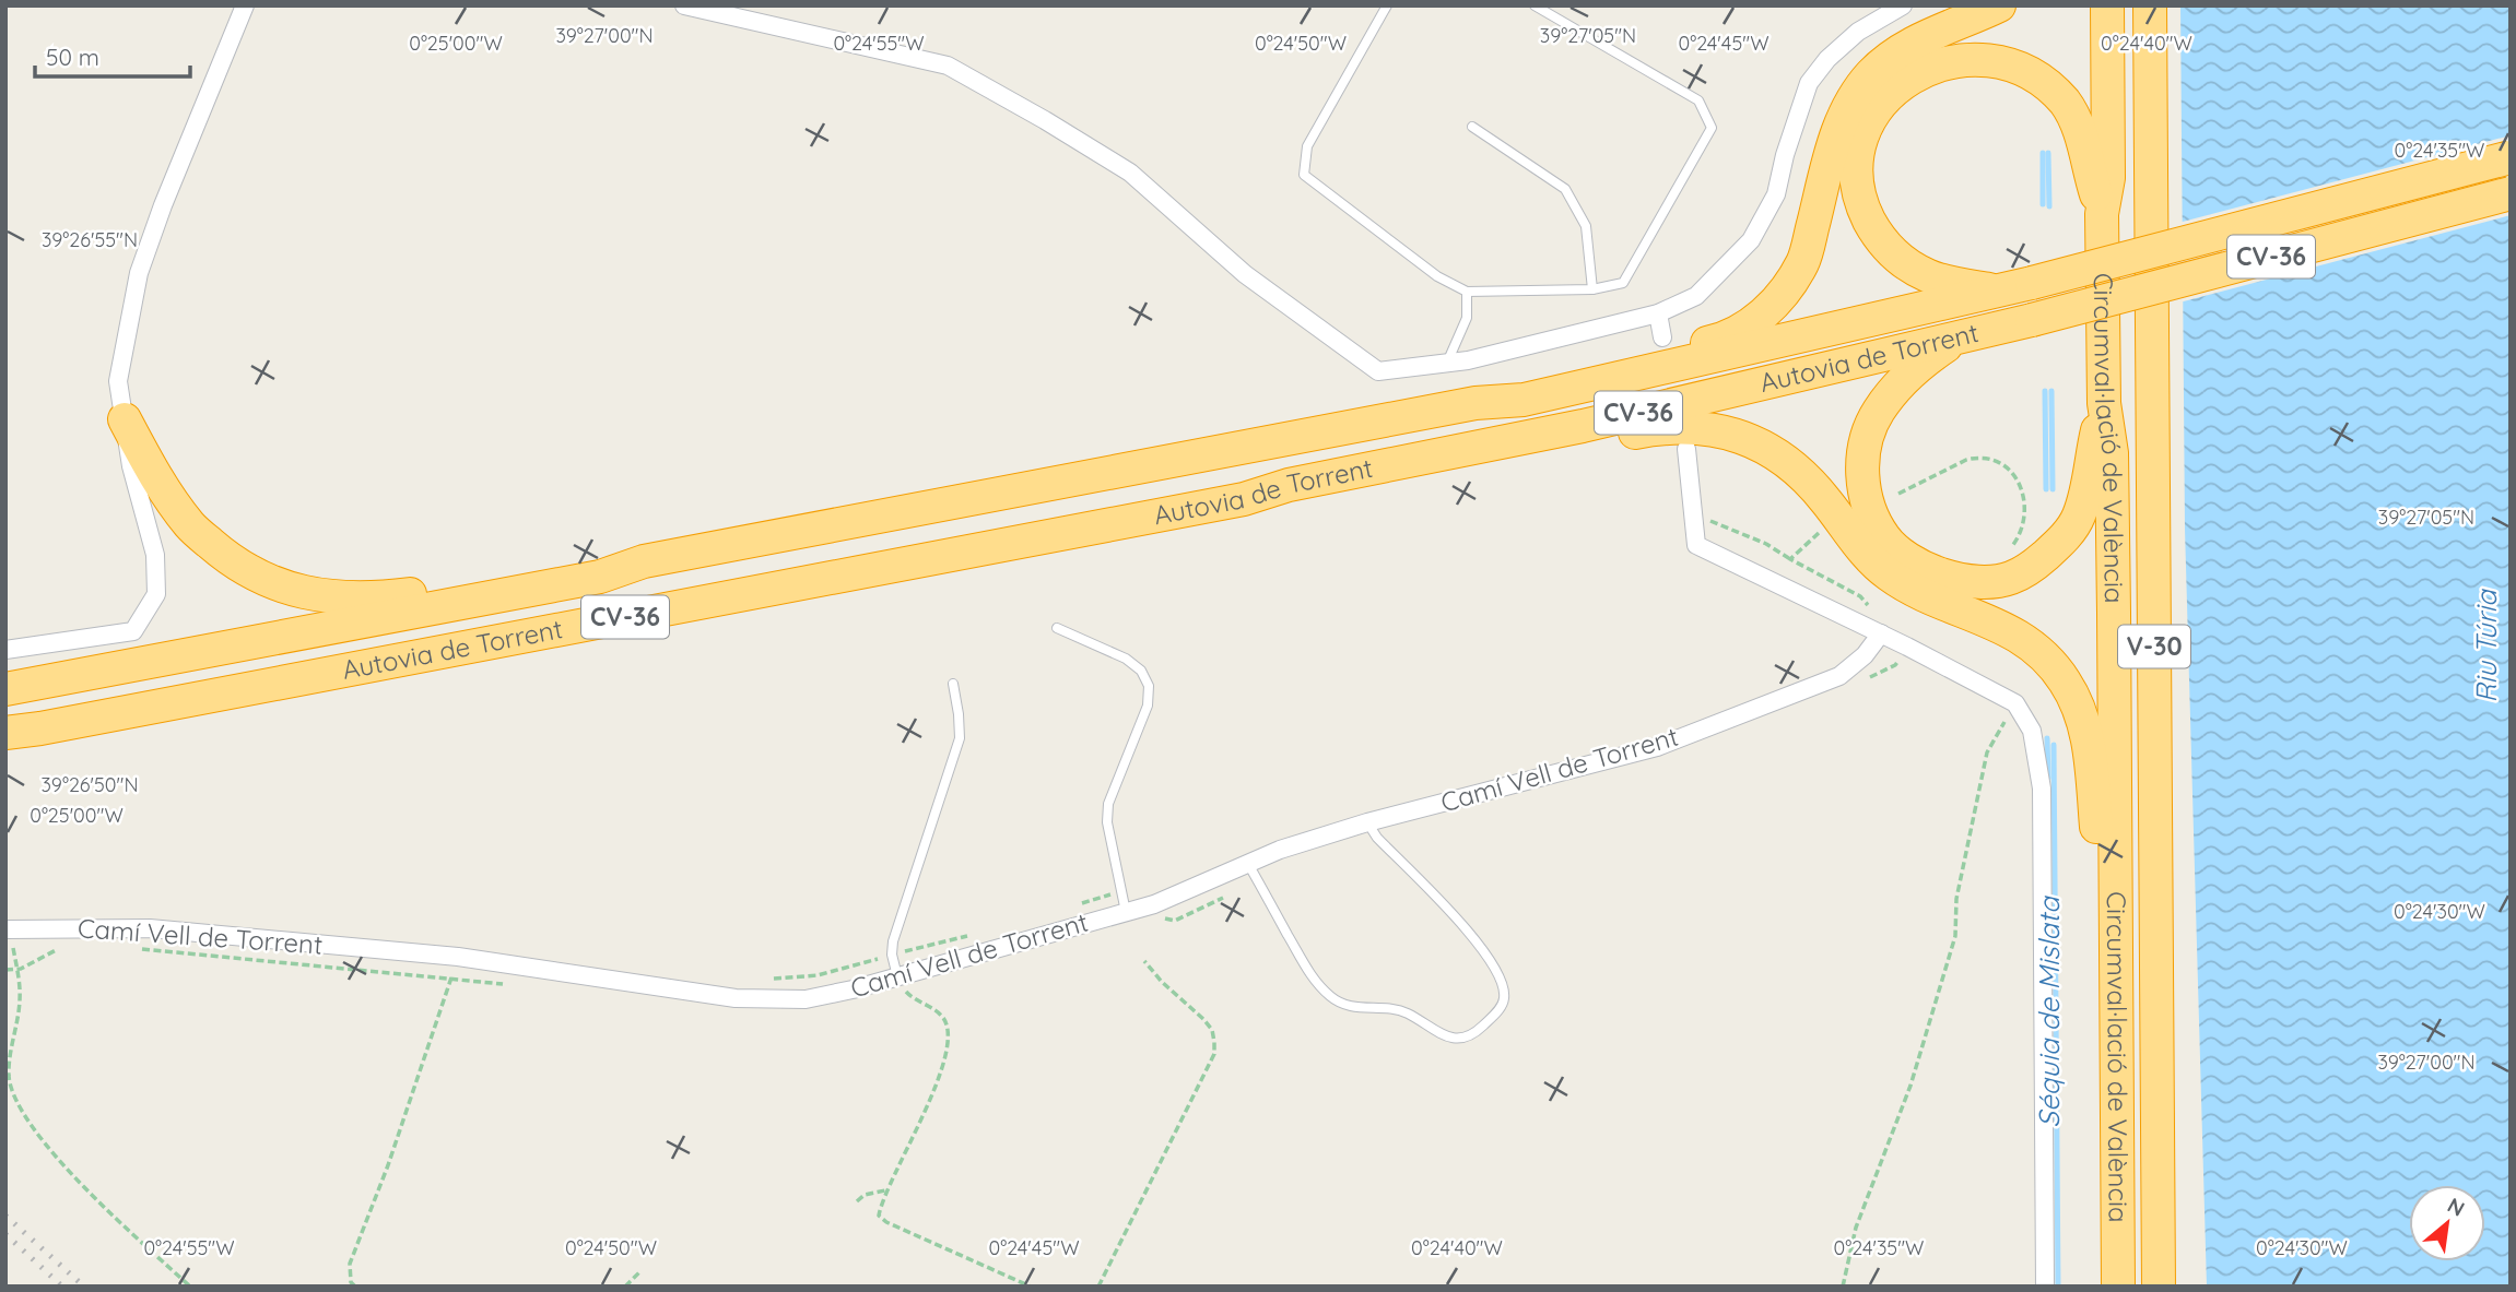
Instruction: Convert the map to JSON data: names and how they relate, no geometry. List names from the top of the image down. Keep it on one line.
{"streets":{"highway":["CV-36","Autovia de Torrent","Circumval·lació de València","V-30"],"street":["Camí Vell de Torrent"]},"water":["Riu Túria","Séquia de Mislata"],"scale_bar":"50 m","north":"top right","coordinates":["39°27'00\"N","39°27'05\"N","0°25'00\"W","0°24'55\"W","0°24'50\"W","0°24'45\"W","0°24'40\"W","0°24'35\"W","39°26'55\"N","39°26'50\"N","0°24'30\"W"]}
